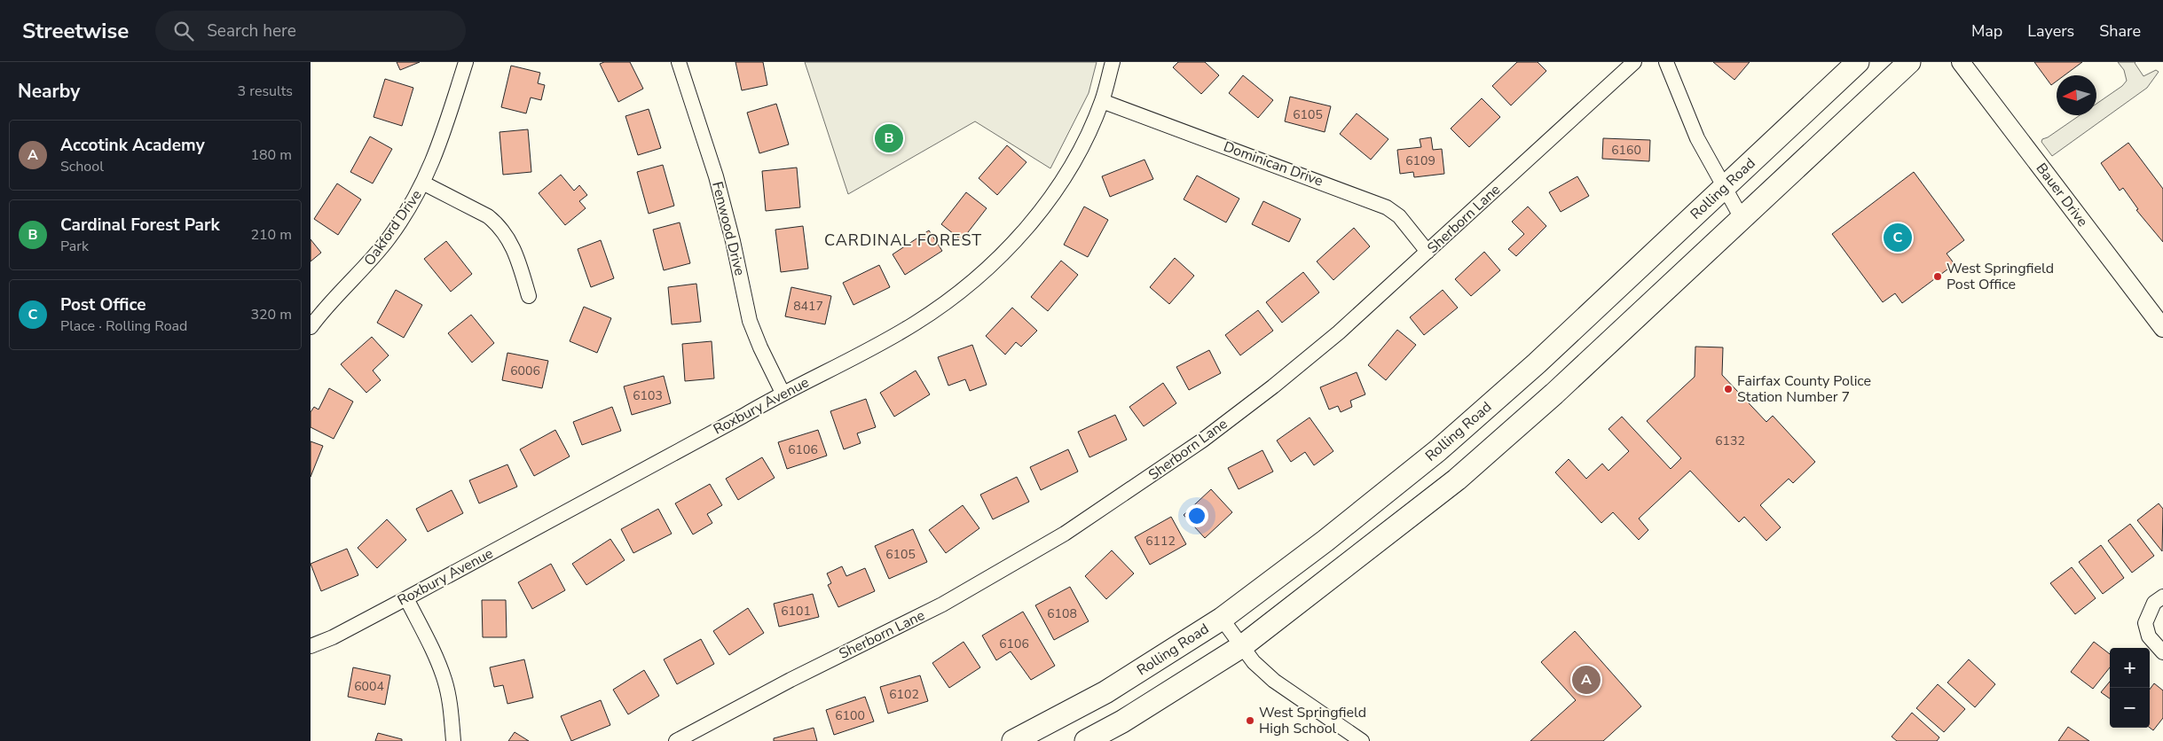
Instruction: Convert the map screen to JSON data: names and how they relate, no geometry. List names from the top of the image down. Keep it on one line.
{"streets":{"main road":["Rolling Road"],"street":["Dominican Drive","Bauer Drive","Sherborn Lane","Oakford Drive","Fenwood Drive","Roxbury Avenue"]},"crossings":[["Dominican Drive","Sherborn Lane"],["Dominican Drive","Roxbury Avenue"],["Fenwood Drive","Roxbury Avenue"]],"districts":["CARDINAL FOREST"],"places":["West Springfield Post Office","Fairfax County Police Station Number 7","West Springfield High School"],"house_numbers":["6105","6160","6109","8417","6006","6103","6132","6106","6112","6105","6101","6108","6106","6004","6102","6100"],"north":"left","page":{"header":"Streetwise","search":"Search here","nav":["Map","Layers","Share"],"heading":["Nearby","3 results"],"list":[{"mark":"A","name":"Accotink Academy","note":"School","value":"180 m"},{"mark":"B","name":"Cardinal Forest Park","note":"Park","value":"210 m"},{"mark":"C","name":"Post Office","note":"Place · Rolling Road","value":"320 m"}],"pins":["B","C","A"],"map_buttons":["+","−"]}}
